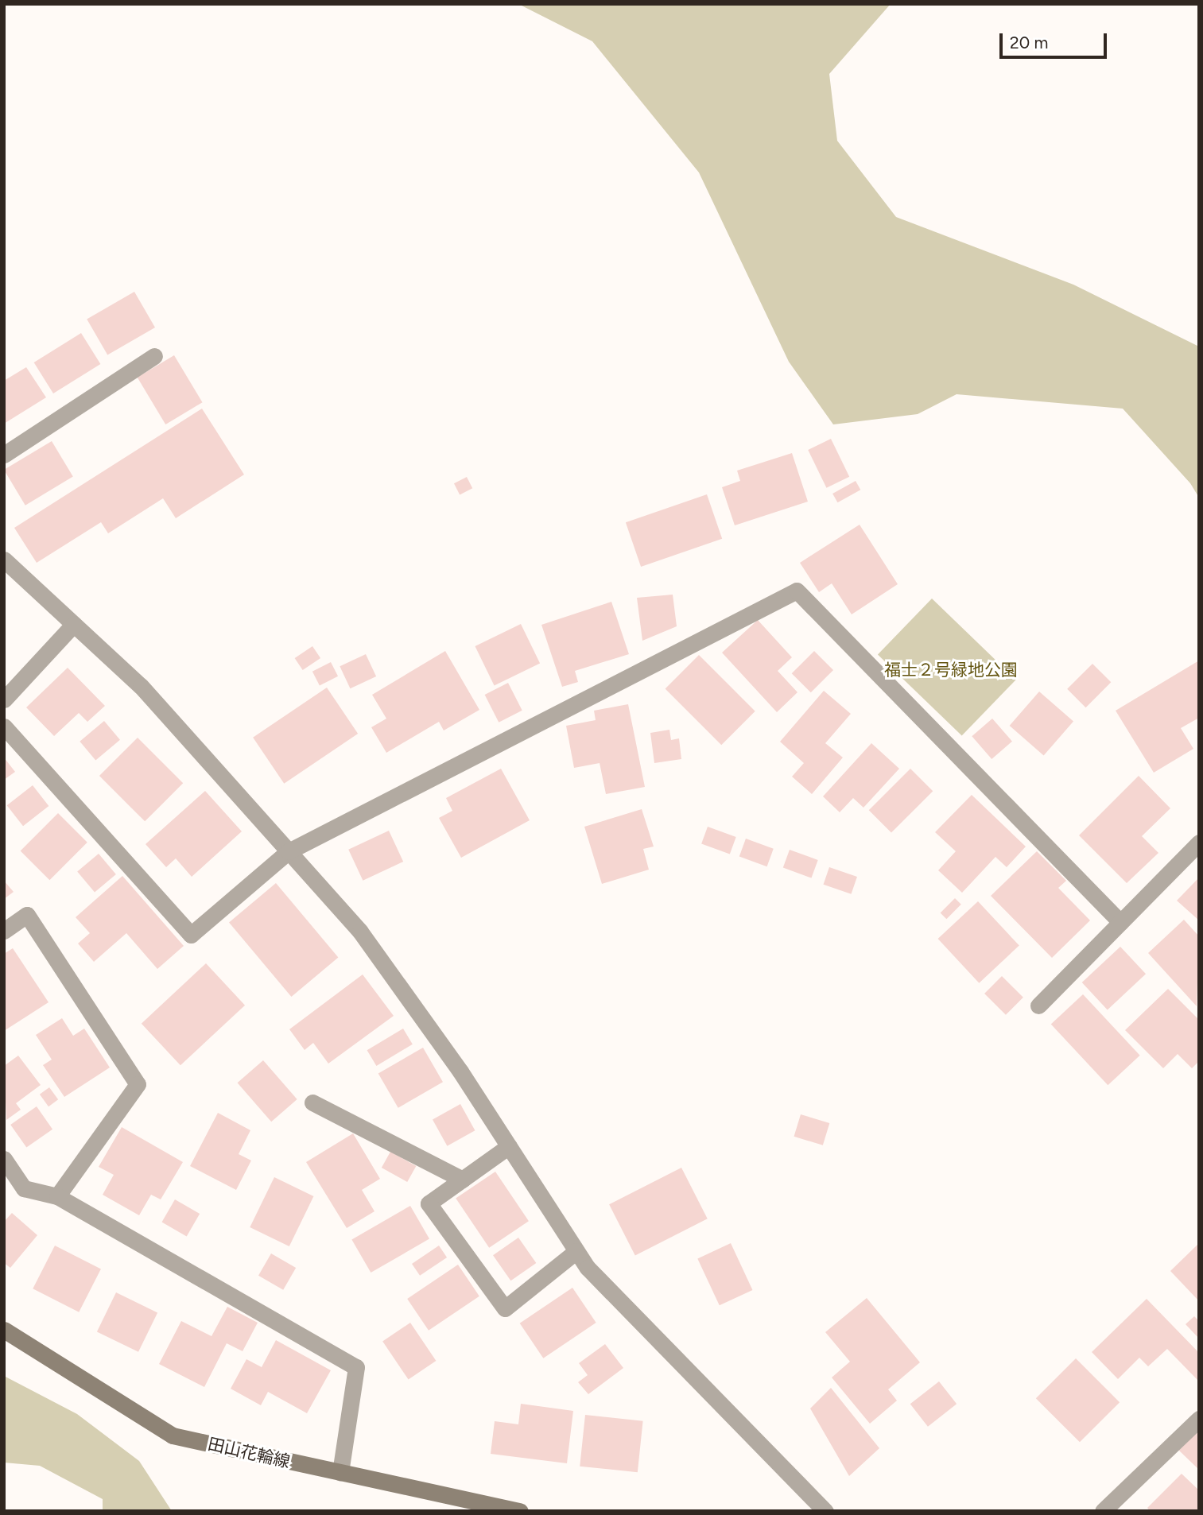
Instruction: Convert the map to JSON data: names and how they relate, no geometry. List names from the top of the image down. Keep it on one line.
{"streets":{"main road":["田山花輪線"]},"parks":["福士２号緑地公園"],"scale_bar":"20 m"}
